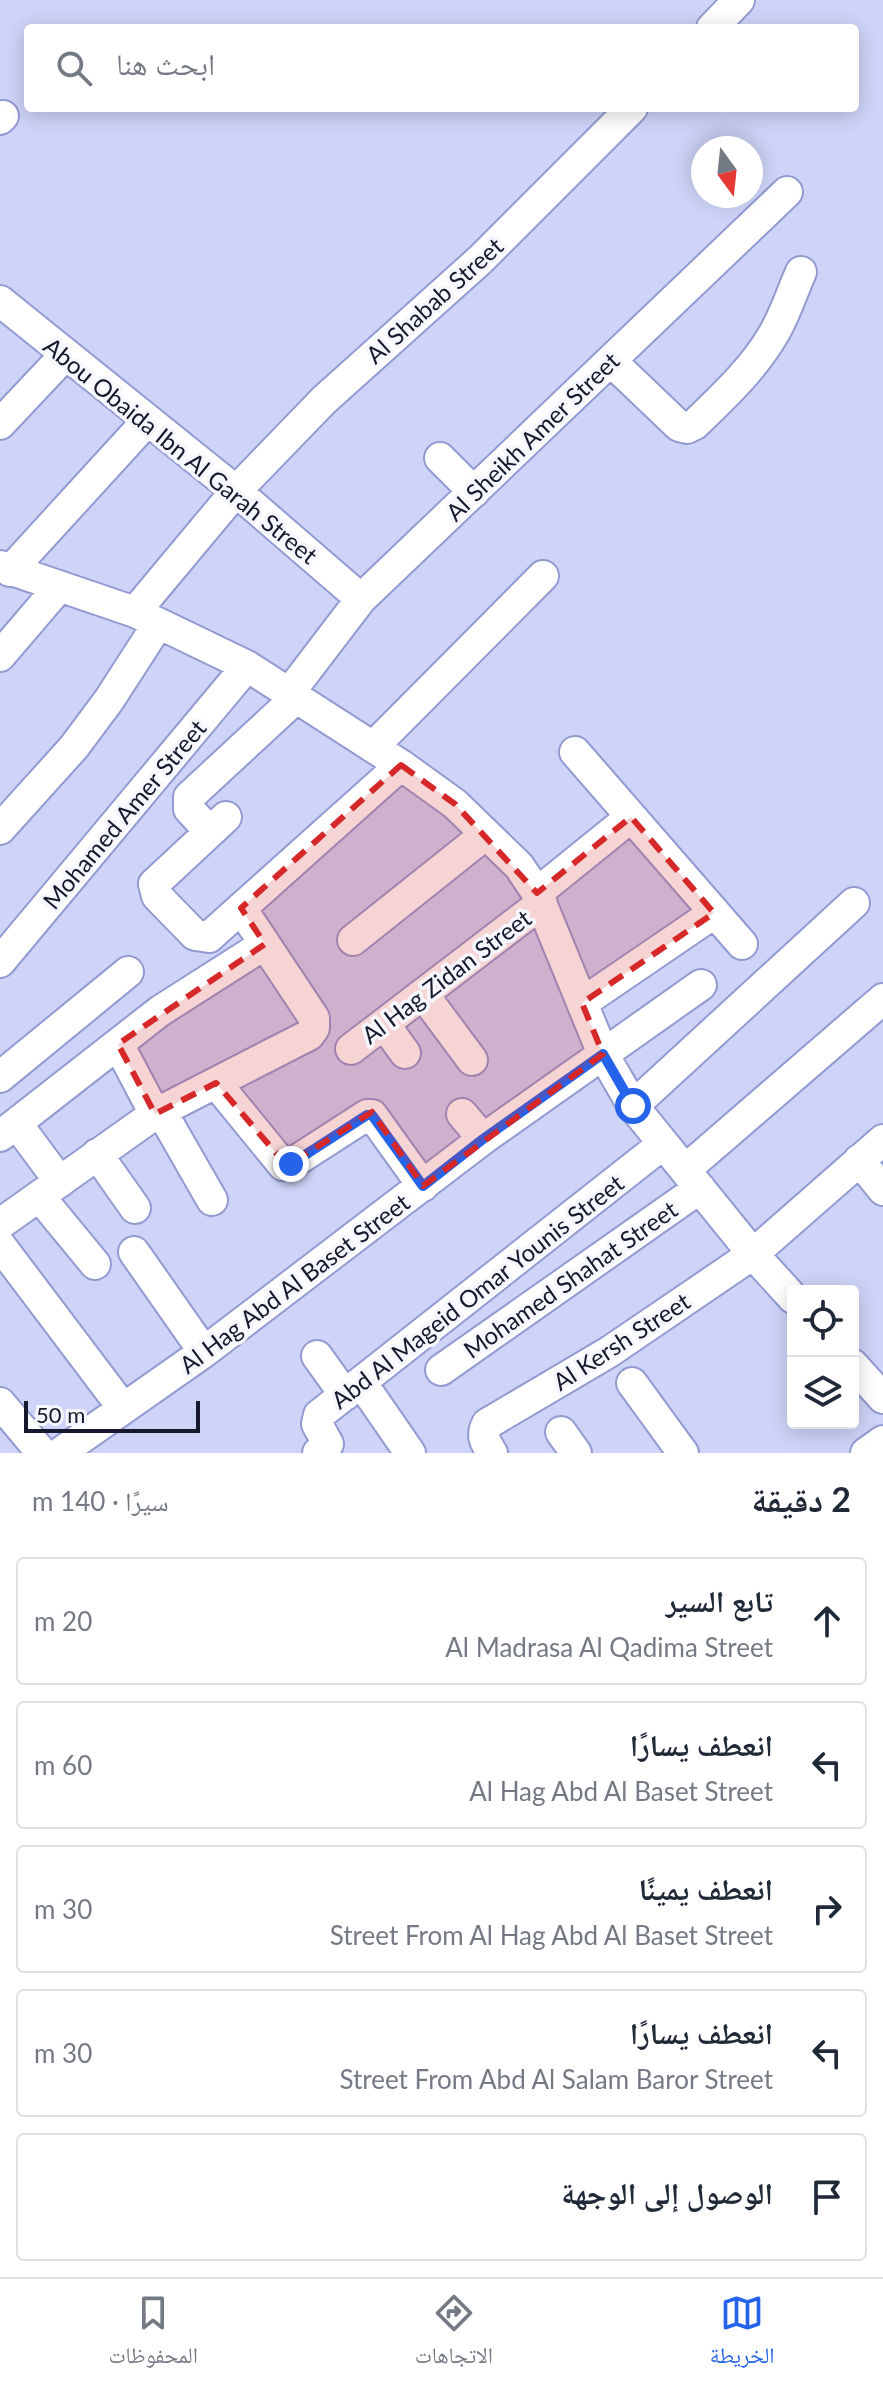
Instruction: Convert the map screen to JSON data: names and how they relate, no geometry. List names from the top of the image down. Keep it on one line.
{"streets":{"street":["Al Shabab Street","Al Sheikh Amer Street","Abou Obaida Ibn Al Garah Street","Mohamed Amer Street","Al Hag Zidan Street","Mohamed Shahat Street","Al Hag Abd Al Baset Street","Abd Al Mageid Omar Younis Street","Al Kersh Street"]},"crossings":[["Al Shabab Street","Abou Obaida Ibn Al Garah Street"],["Al Sheikh Amer Street","Abou Obaida Ibn Al Garah Street"]],"scale_bar":"50 m","north":"bottom","page":{"search":"ابحث هنا","scale":"50 m","heading":["2 دقيقة","سيرًا · 140 m"],"list":[["تابع السير","Al Madrasa Al Qadima Street","20 m"],["انعطف يسارًا","Al Hag Abd Al Baset Street","60 m"],["انعطف يمينًا","Street From Al Hag Abd Al Baset Street","30 m"],["انعطف يسارًا","Street From Abd Al Salam Baror Street","30 m"],"الوصول إلى الوجهة"],"nav":["الخريطة","الاتجاهات","المحفوظات"]}}
